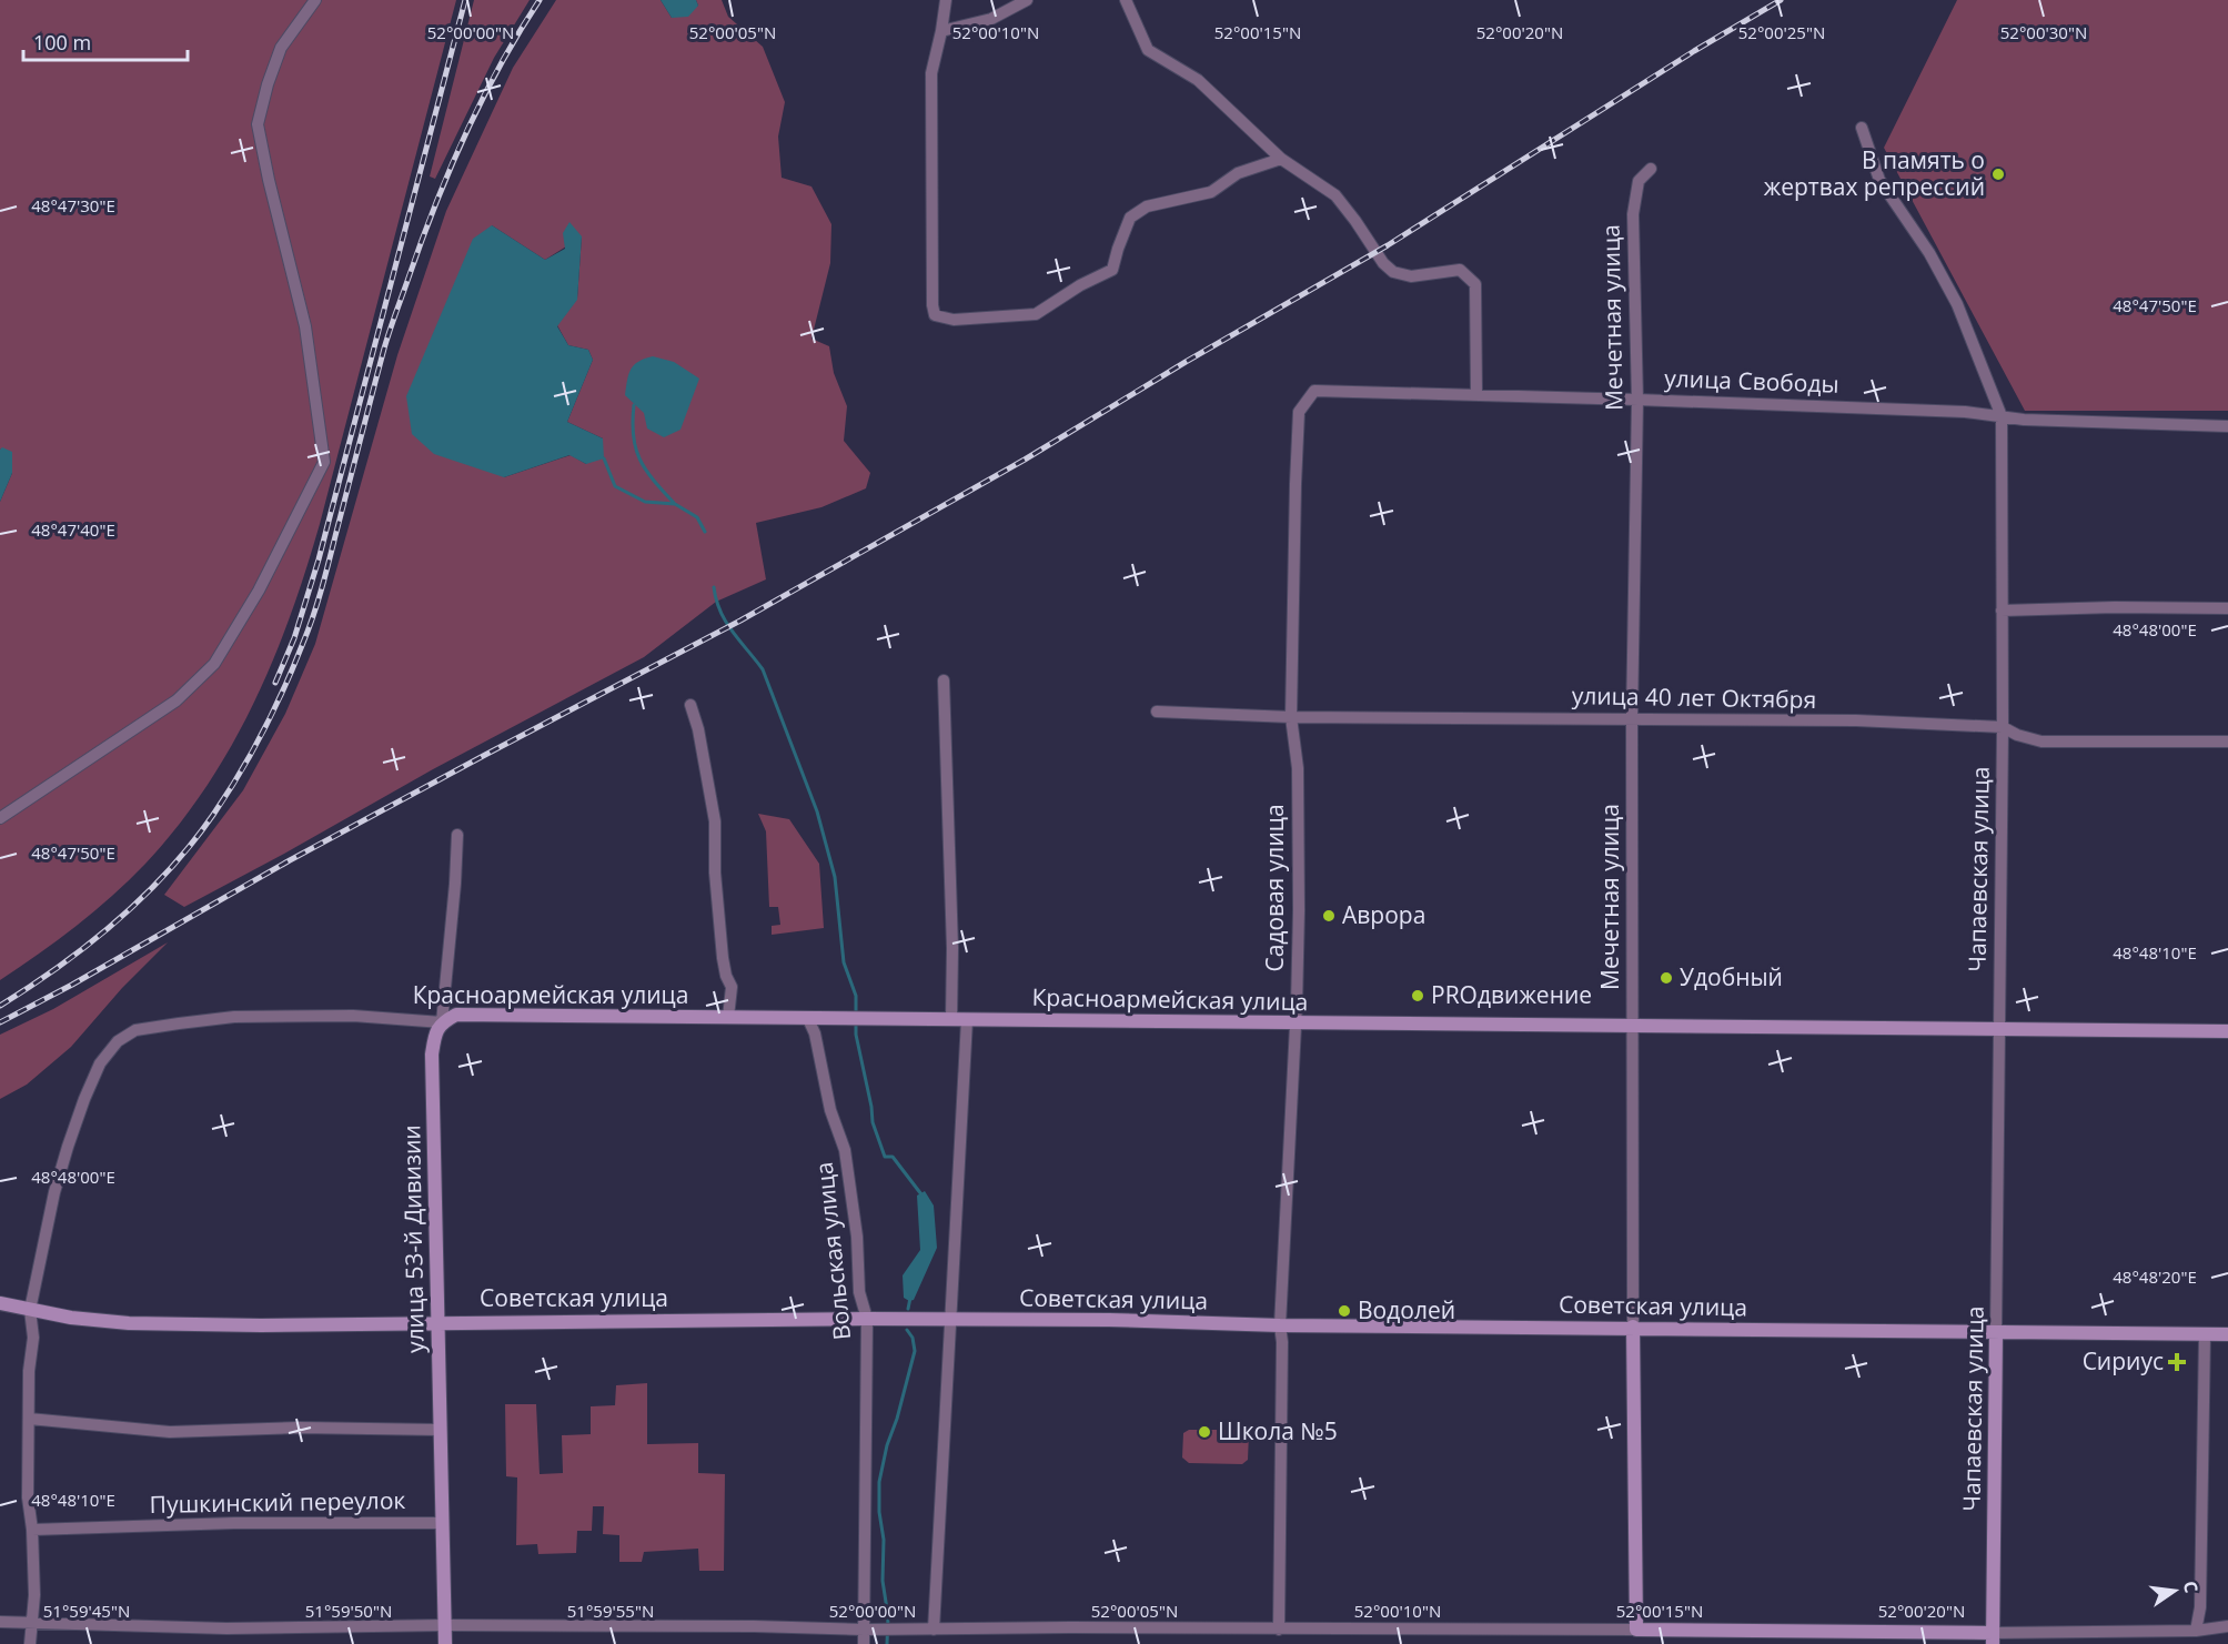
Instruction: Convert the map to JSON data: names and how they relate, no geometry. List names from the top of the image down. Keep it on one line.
{"streets":{"street":["Мечетная улица","улица Свободы","улица 40 лет Октября","Чапаевская улица","Садовая улица","Красноармейская улица","улица 53-й Дивизии","Вольская улица","Советская улица","Пушкинский переулок"]},"crossings":[["Мечетная улица","улица Свободы"],["Мечетная улица","улица 40 лет Октября"],["Мечетная улица","Красноармейская улица"],["Мечетная улица","Советская улица"],["улица Свободы","Чапаевская улица"],["улица Свободы","Садовая улица"],["улица 40 лет Октября","Чапаевская улица"],["улица 40 лет Октября","Садовая улица"],["Чапаевская улица","Красноармейская улица"],["Чапаевская улица","Советская улица"],["Садовая улица","Красноармейская улица"],["Садовая улица","Советская улица"],["Красноармейская улица","улица 53-й Дивизии"],["Красноармейская улица","Вольская улица"],["Красноармейская улица","Советская улица"],["улица 53-й Дивизии","Советская улица"],["улица 53-й Дивизии","Пушкинский переулок"],["Вольская улица","Советская улица"]],"places":{"other":["В память о жертвах репрессий","Аврора","Удобный","PROдвижение","Водолей","Школа №5"],"health":["Сириус"]},"scale_bar":"100 m","north":"right","coordinates":["52°00'25\"N","52°00'00\"N","52°00'05\"N","52°00'10\"N","52°00'15\"N","52°00'20\"N","52°00'30\"N","48°47'30\"E","48°47'50\"E","48°47'40\"E","48°48'00\"E","48°48'10\"E","48°48'20\"E","51°59'45\"N","51°59'50\"N","51°59'55\"N"]}
